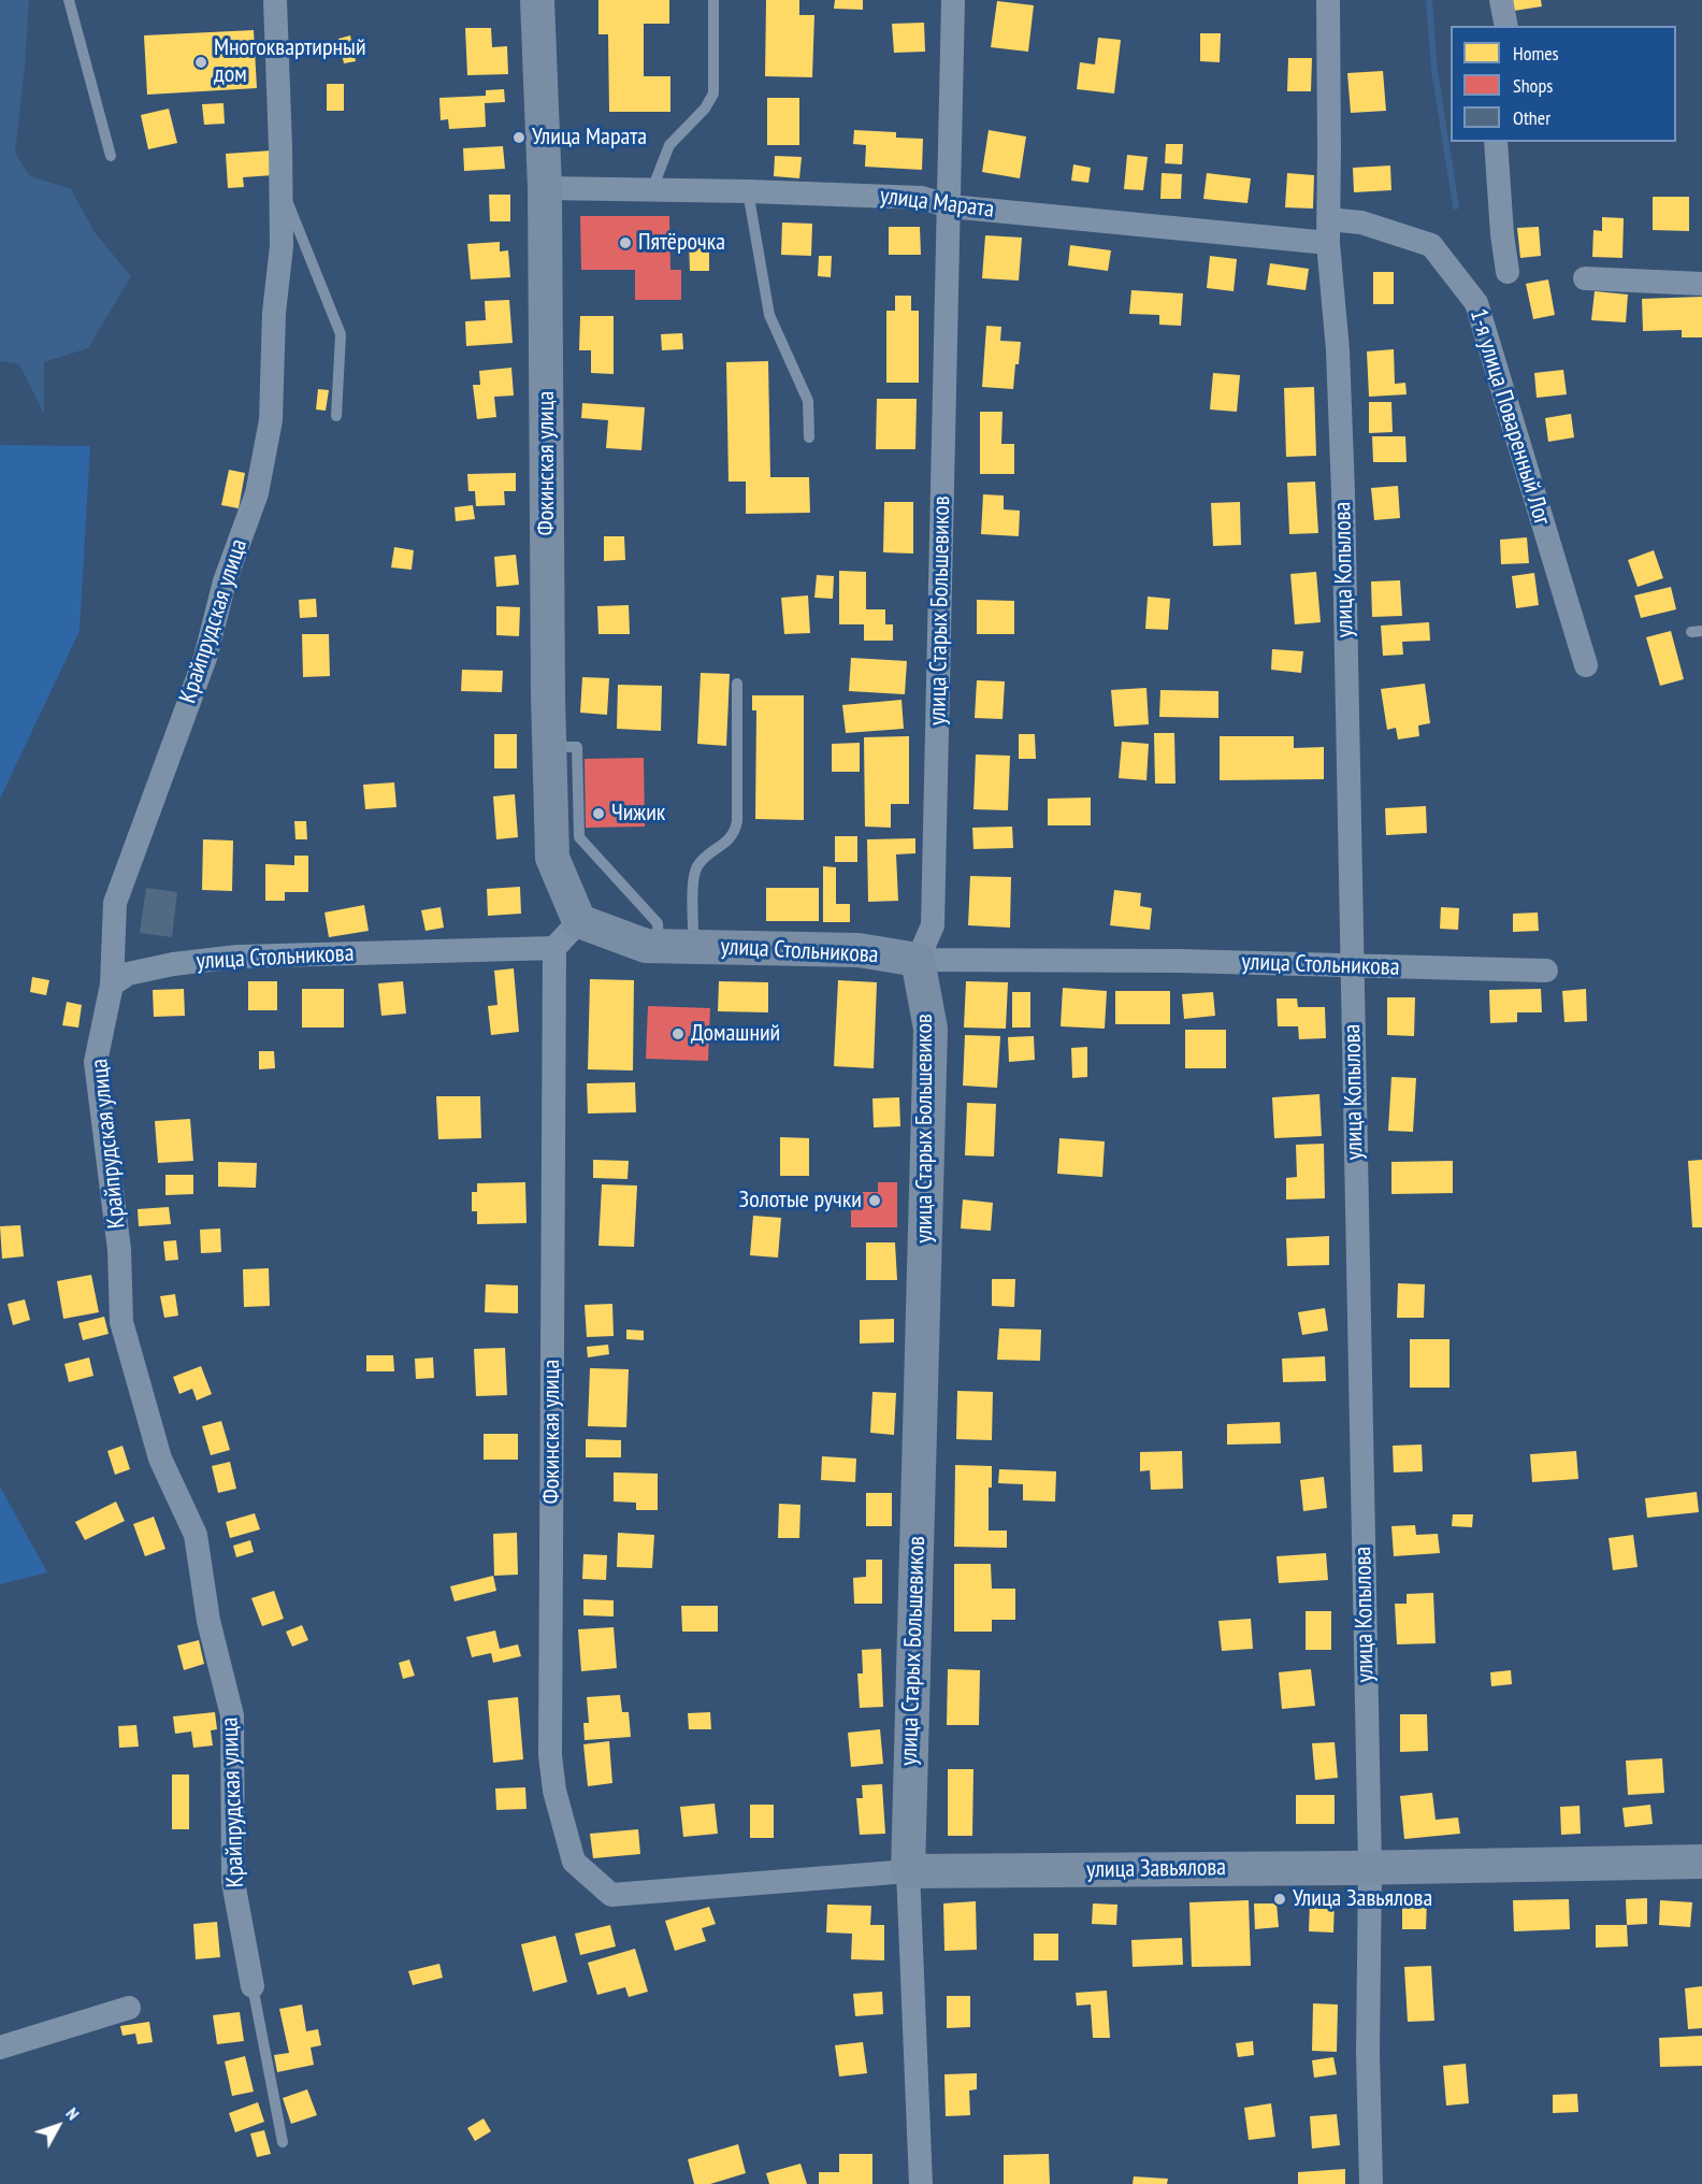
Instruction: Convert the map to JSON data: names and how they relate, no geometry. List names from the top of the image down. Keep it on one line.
{"streets":{"main road":["Фокинская улица","улица Старых Большевиков","улица Стольникова","улица Завьялова"],"street":["улица Марата","1-я улица Поваренный Лог","улица Копылова","Крайпрудская улица"]},"crossings":[["улица Марата","1-я улица Поваренный Лог"],["улица Марата","Фокинская улица"],["улица Марата","улица Копылова"],["улица Марата","улица Старых Большевиков"],["1-я улица Поваренный Лог","улица Копылова"],["Фокинская улица","улица Стольникова"],["Фокинская улица","улица Завьялова"],["улица Копылова","улица Стольникова"],["улица Копылова","улица Завьялова"],["улица Старых Большевиков","улица Стольникова"],["улица Старых Большевиков","улица Завьялова"],["Крайпрудская улица","улица Стольникова"]],"places":["Многоквартирный дом","Улица Марата","Пятёрочка","Чижик","Домашний","Золотые ручки","Улица Завьялова"],"legend":["Homes","Shops","Other"],"north":"top right"}
